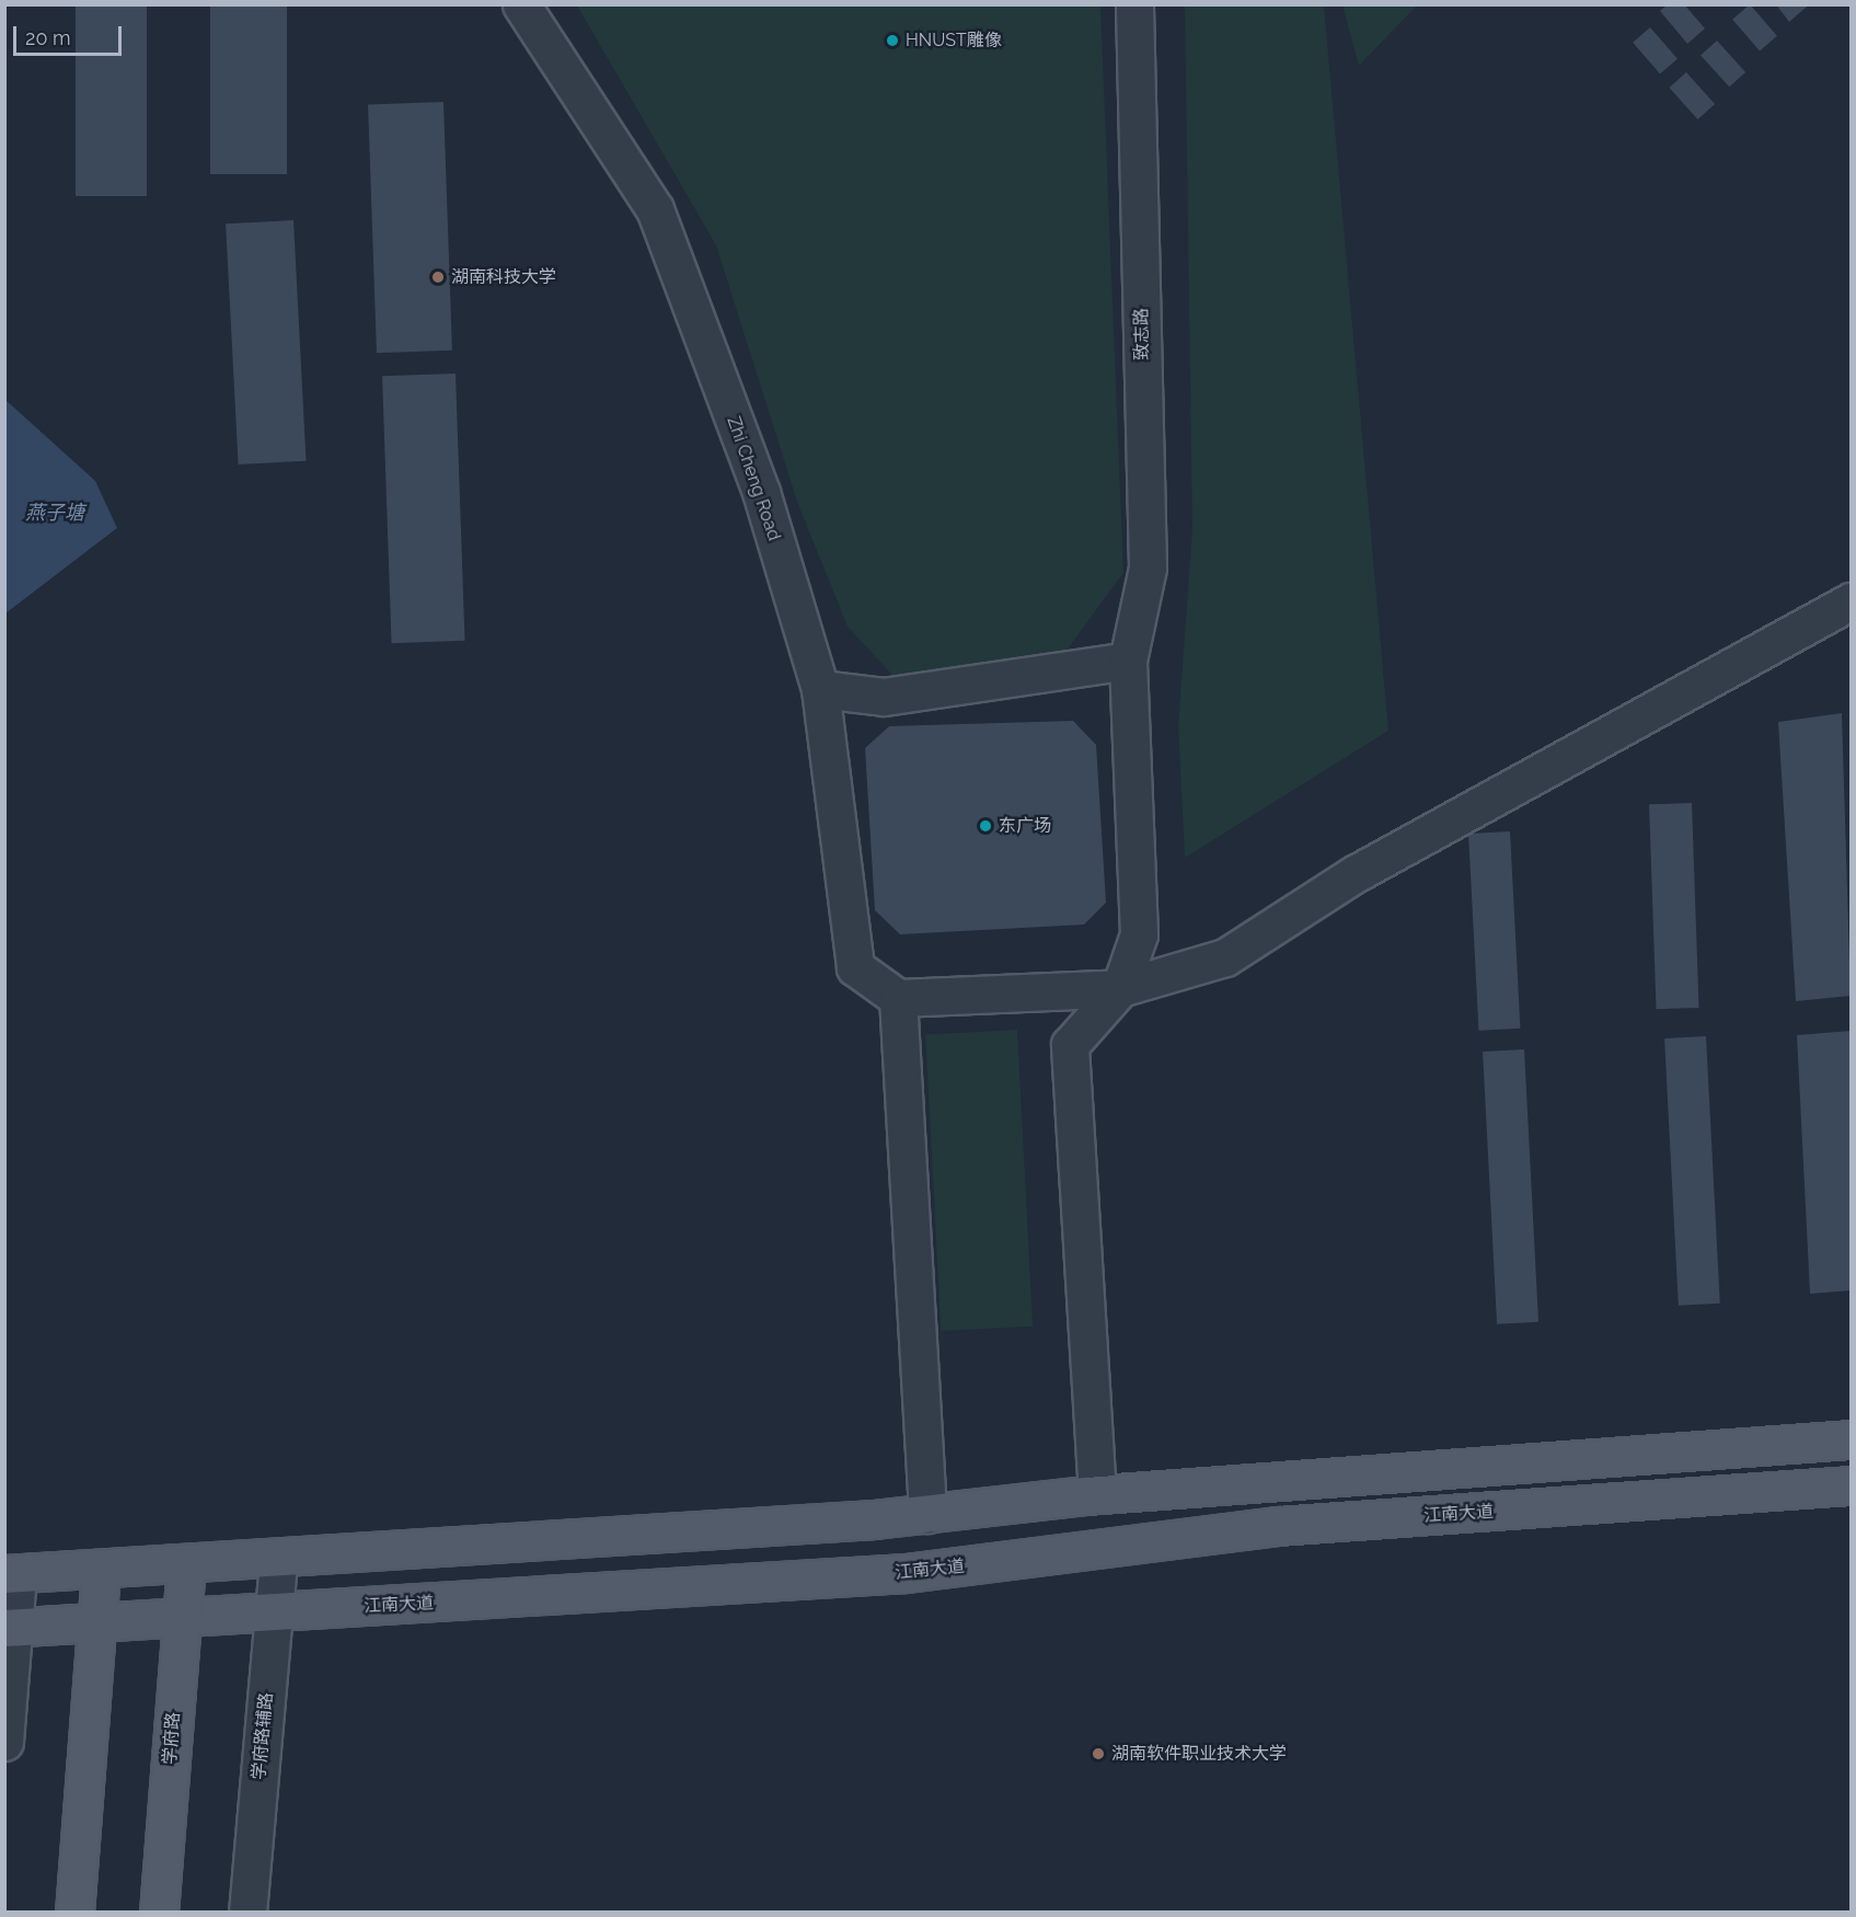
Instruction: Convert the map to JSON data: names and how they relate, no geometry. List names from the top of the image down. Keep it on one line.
{"streets":{"main road":["江南大道","学府路"],"street":["致志路","Zhi Cheng Road","学府路辅路"]},"crossings":[["江南大道","学府路辅路"],["江南大道","学府路"]],"water":["燕子塘"],"places":["HNUST雕像","湖南科技大学","东广场","湖南软件职业技术大学"],"scale_bar":"20 m"}
